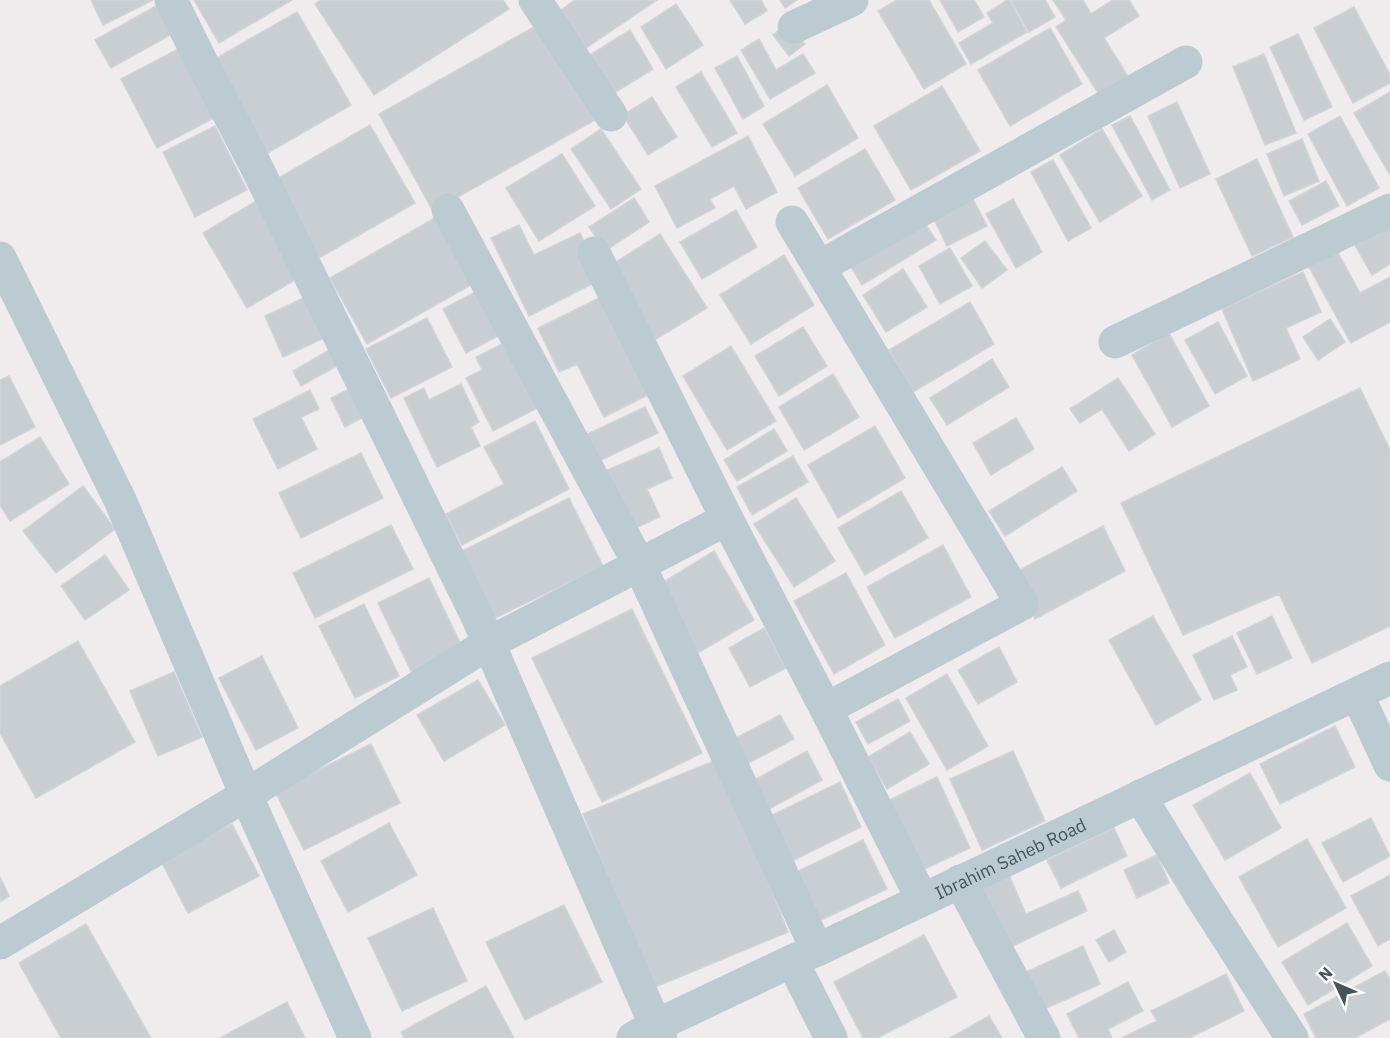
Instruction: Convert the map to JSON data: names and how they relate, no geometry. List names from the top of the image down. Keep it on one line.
{"streets":{"street":["Ibrahim Saheb Road"]},"north":"top left"}
